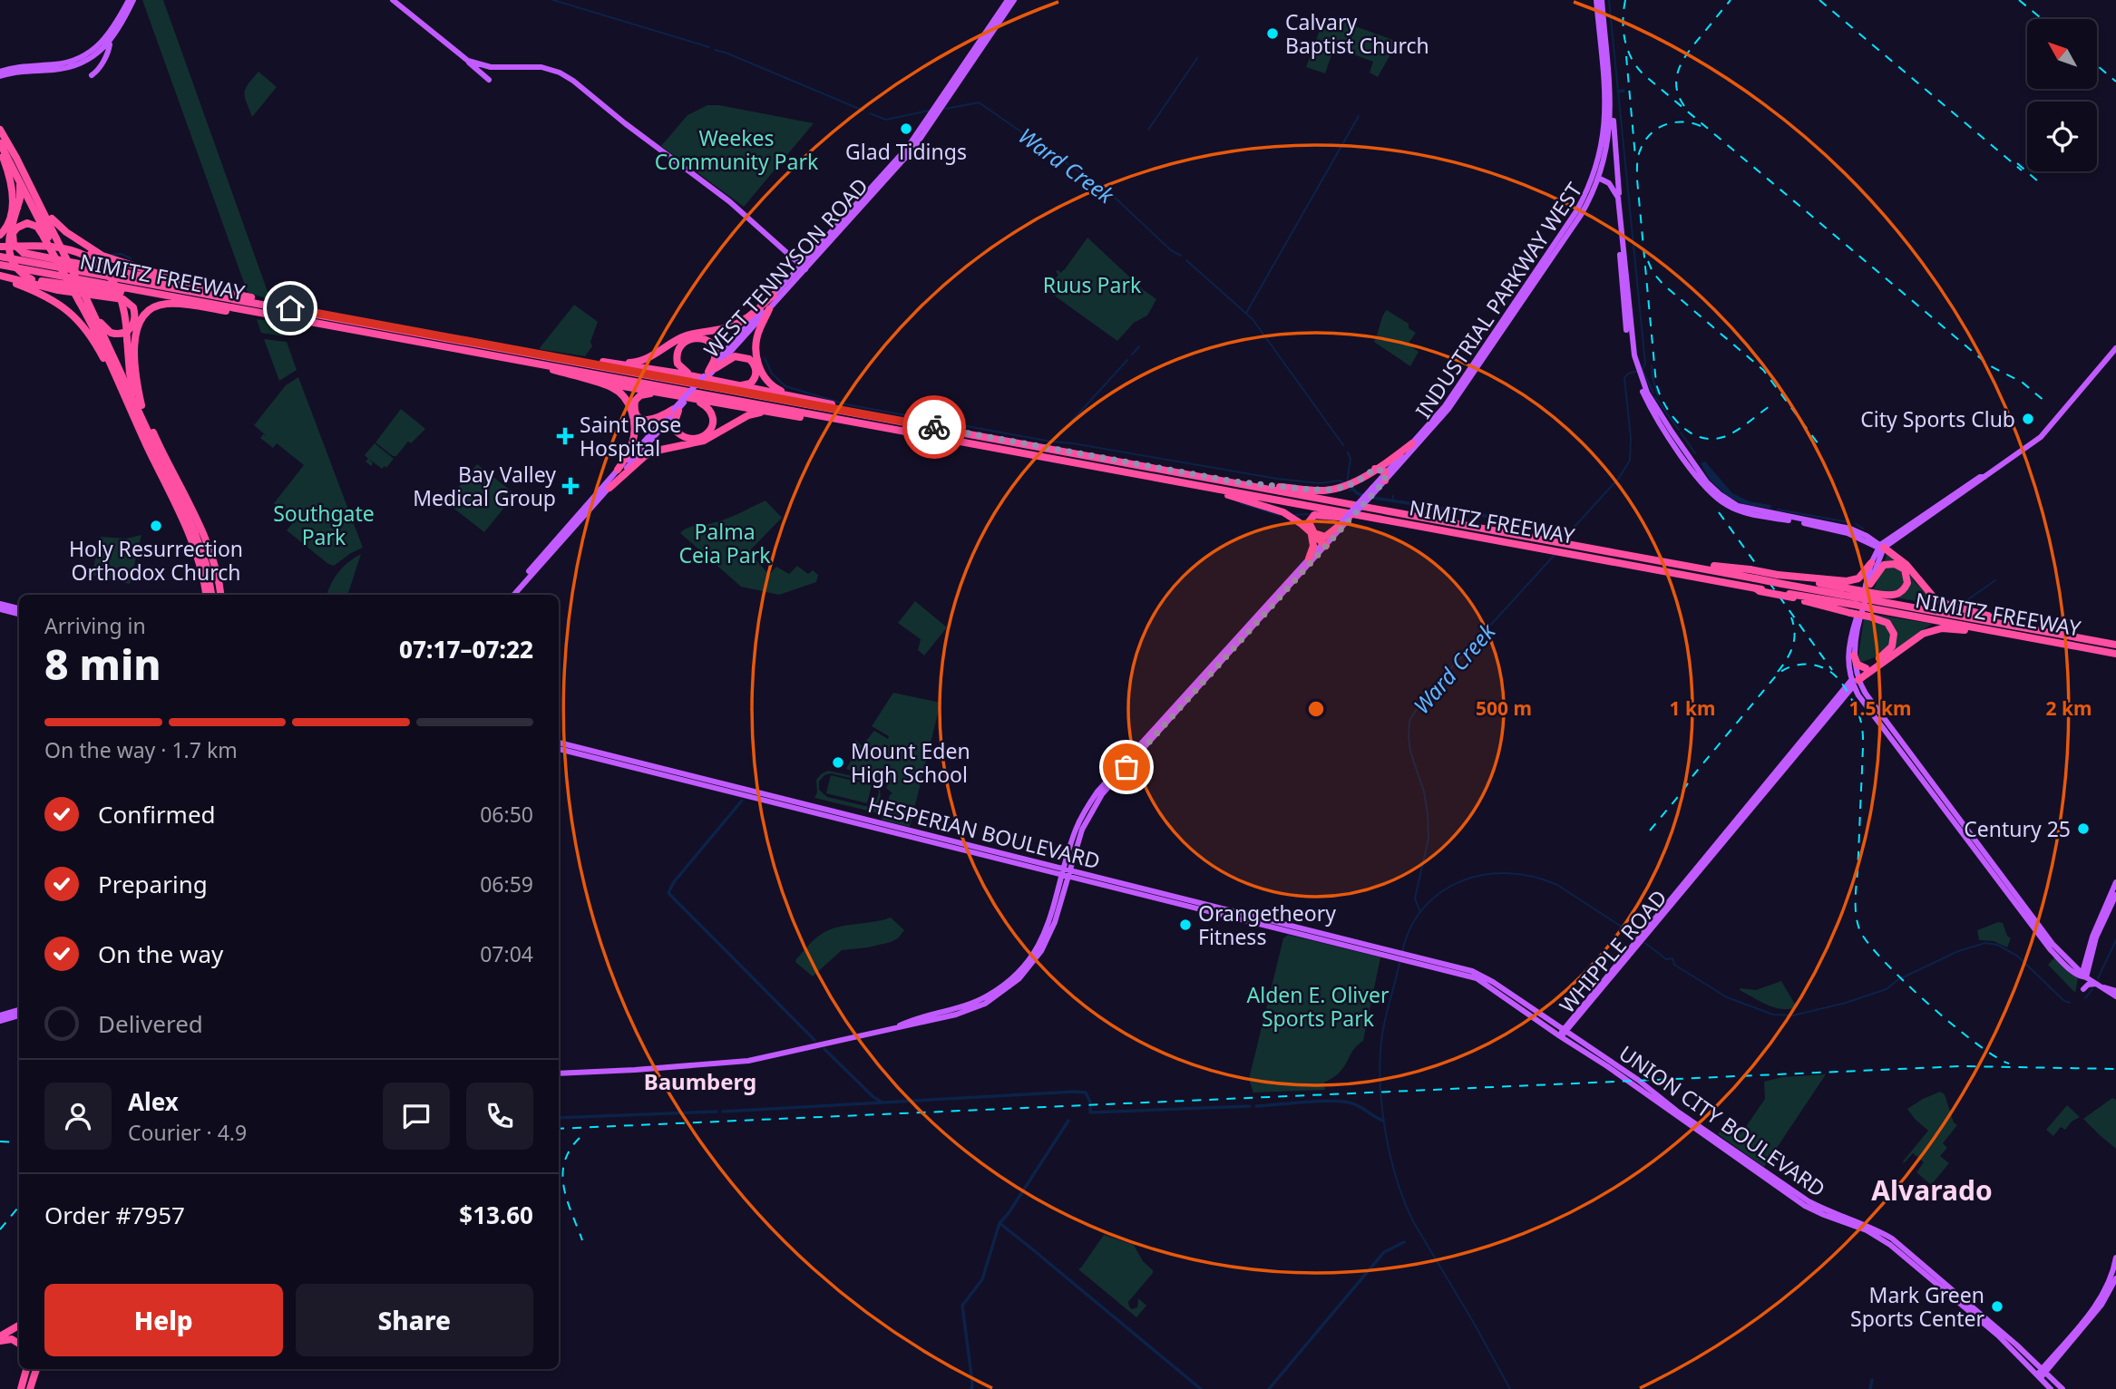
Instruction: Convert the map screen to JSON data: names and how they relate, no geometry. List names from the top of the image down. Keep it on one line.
{"streets":{"highway":["NIMITZ FREEWAY"],"main road":["WEST TENNYSON ROAD","INDUSTRIAL PARKWAY WEST","HESPERIAN BOULEVARD","WHIPPLE ROAD","UNION CITY BOULEVARD"]},"crossings":[["INDUSTRIAL PARKWAY WEST","HESPERIAN BOULEVARD"],["HESPERIAN BOULEVARD","UNION CITY BOULEVARD"],["WHIPPLE ROAD","UNION CITY BOULEVARD"]],"districts":["Baumberg","Alvarado"],"water":["Ward Creek"],"parks":["Weekes Community Park","Ruus Park","Southgate Park","Palma Ceia Park","Alden E. Oliver Sports Park"],"places":{"other":["Calvary Baptist Church","Glad Tidings","City Sports Club","Holy Resurrection Orthodox Church","Mount Eden High School","Century 25","Orangetheory Fitness","Mark Green Sports Center"],"health":["Saint Rose Hospital","Bay Valley Medical Group"]},"north":"top left","page":{"heading":["8 min","Arriving in","07:17–07:22"],"panel":["Alex","Courier · 4.9","Order #7957","$13.60"],"bar":"On the way · 1.7 km","list":[["Confirmed","06:50"],["Preparing","06:59"],["On the way","07:04"],"Delivered"],"buttons":["Help","Share"]},"rings":["500 m","1 km","1.5 km","2 km"]}
